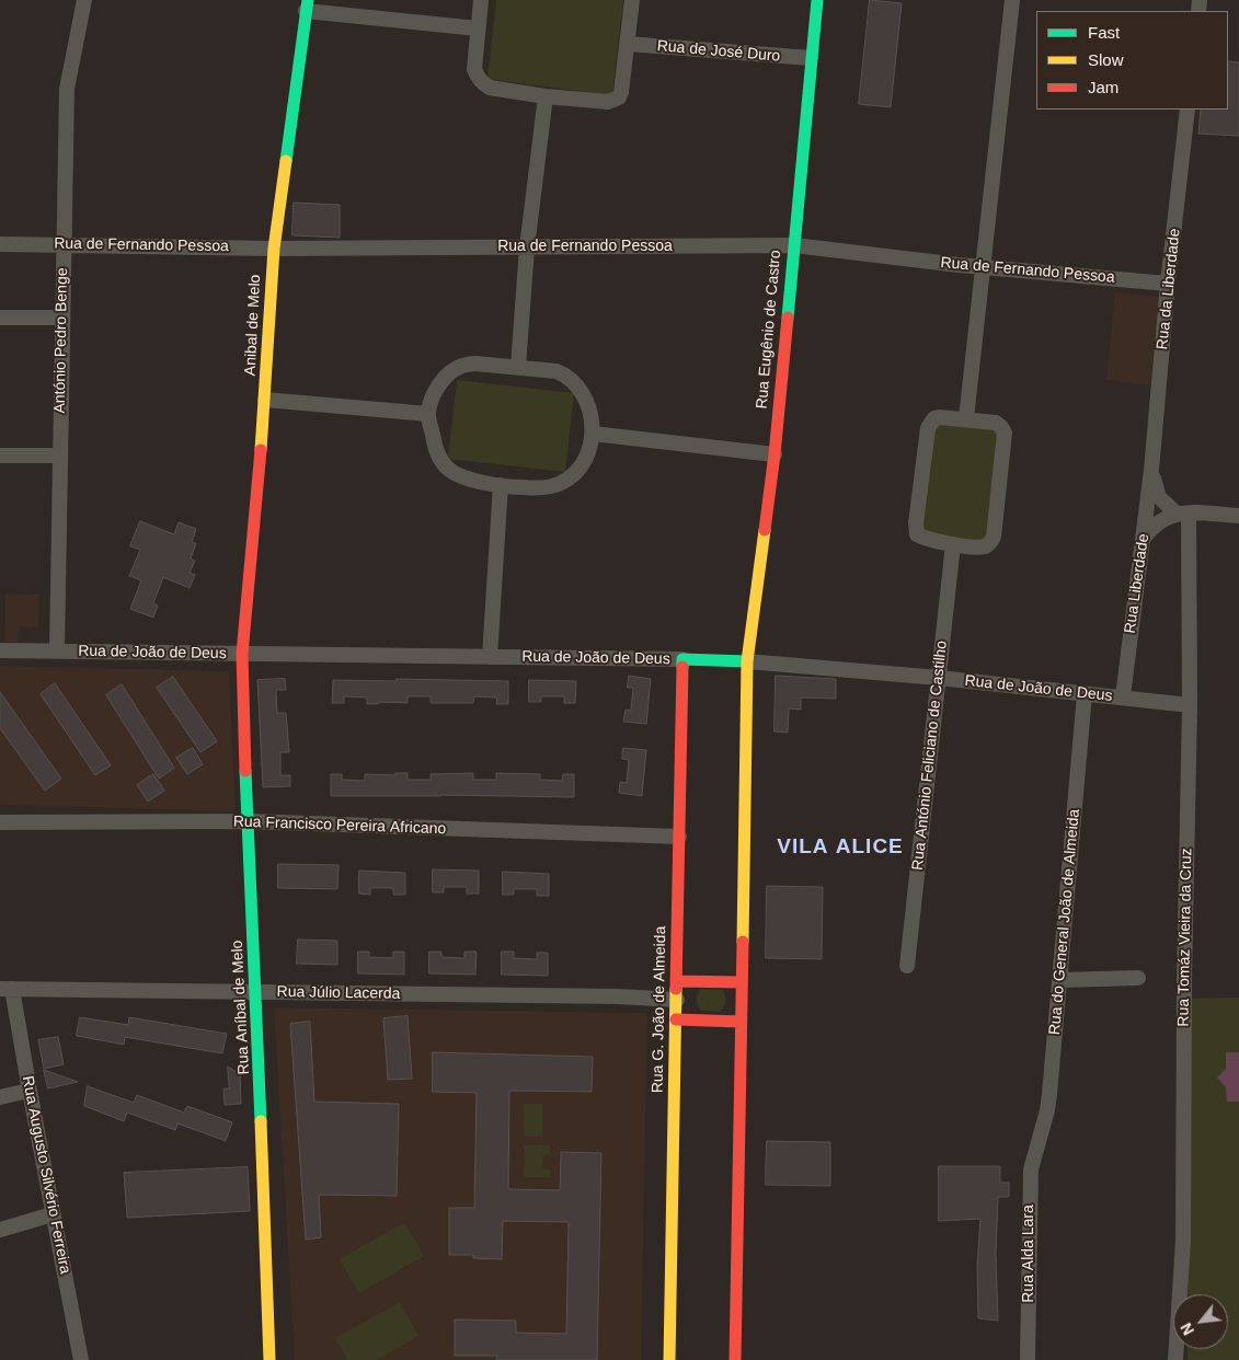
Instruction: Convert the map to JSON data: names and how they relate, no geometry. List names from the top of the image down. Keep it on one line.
{"streets":{"street":["Rua de José Duro","Rua de Fernando Pessoa","Rua da Liberdade","Anibal de Melo","Rua Eugênio de Castro","António Pedro Benge","Rua Liberdade","Rua de João de Deus","Rua António Feliciano de Castilho","Rua Francisco Pereira Africano","Rua do General João de Almeida","Rua Tomáz Vieira da Cruz","Rua Júlio Lacerda","Rua Aníbal de Melo","Rua G. João de Almeida","Rua Augusto Silvério Ferreira","Rua Alda Lara"]},"crossings":[["Rua de José Duro","Rua Eugênio de Castro"],["Rua de Fernando Pessoa","Rua da Liberdade"],["Rua de Fernando Pessoa","Anibal de Melo"],["Rua de Fernando Pessoa","Rua Eugênio de Castro"],["Rua de Fernando Pessoa","António Pedro Benge"],["Rua da Liberdade","Rua Liberdade"],["Anibal de Melo","Rua de João de Deus"],["Anibal de Melo","Rua Aníbal de Melo"],["Rua Eugênio de Castro","Rua de João de Deus"],["António Pedro Benge","Rua de João de Deus"],["Rua Liberdade","Rua de João de Deus"],["Rua de João de Deus","Rua António Feliciano de Castilho"],["Rua de João de Deus","Rua do General João de Almeida"],["Rua de João de Deus","Rua Tomáz Vieira da Cruz"],["Rua de João de Deus","Rua Aníbal de Melo"],["Rua de João de Deus","Rua G. João de Almeida"],["Rua Francisco Pereira Africano","Rua Aníbal de Melo"],["Rua Francisco Pereira Africano","Rua G. João de Almeida"],["Rua do General João de Almeida","Rua Alda Lara"],["Rua Júlio Lacerda","Rua Aníbal de Melo"],["Rua Júlio Lacerda","Rua G. João de Almeida"],["Rua Júlio Lacerda","Rua Augusto Silvério Ferreira"]],"districts":["VILA ALICE"],"legend":["Fast","Slow","Jam"],"north":"bottom left"}
